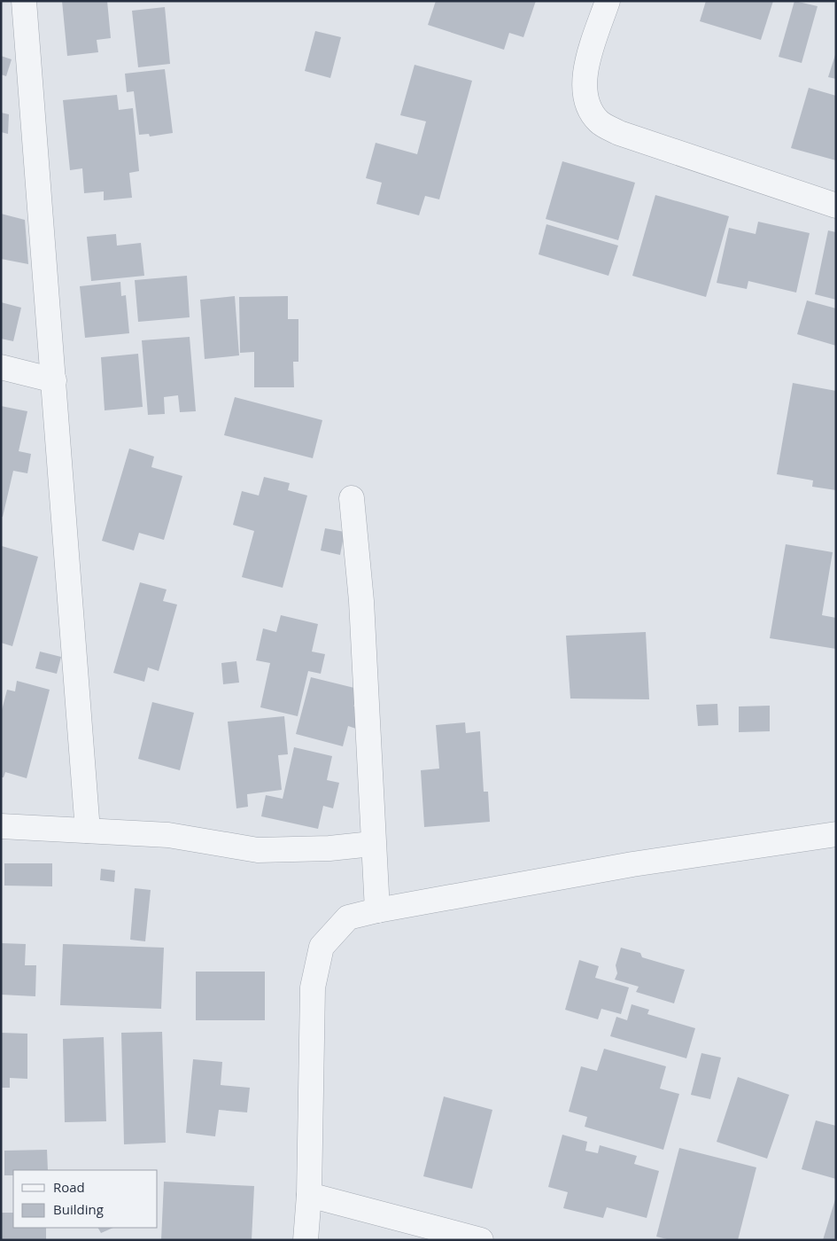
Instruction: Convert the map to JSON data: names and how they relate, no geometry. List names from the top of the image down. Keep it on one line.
{"legend":["Road","Building"]}
